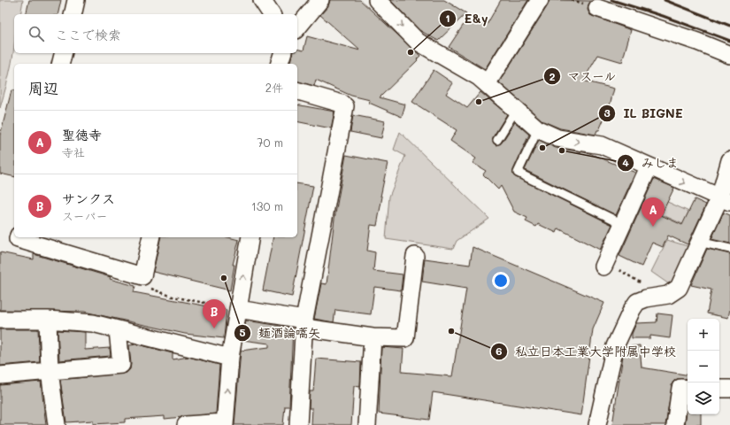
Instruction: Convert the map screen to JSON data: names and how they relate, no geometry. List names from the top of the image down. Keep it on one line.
{"places":["E&y","マスール","IL BIGNE","みしま","麺酒論嚆矢","私立日本工業大学附属中学校"],"page":{"search":"ここで検索","heading":["周辺","2件"],"list":[{"mark":"A","name":"聖徳寺","note":"寺社","value":"70 m"},{"mark":"B","name":"サンクス","note":"スーパー","value":"130 m"}],"pins":["A","B"],"map_buttons":["+","−"]}}
